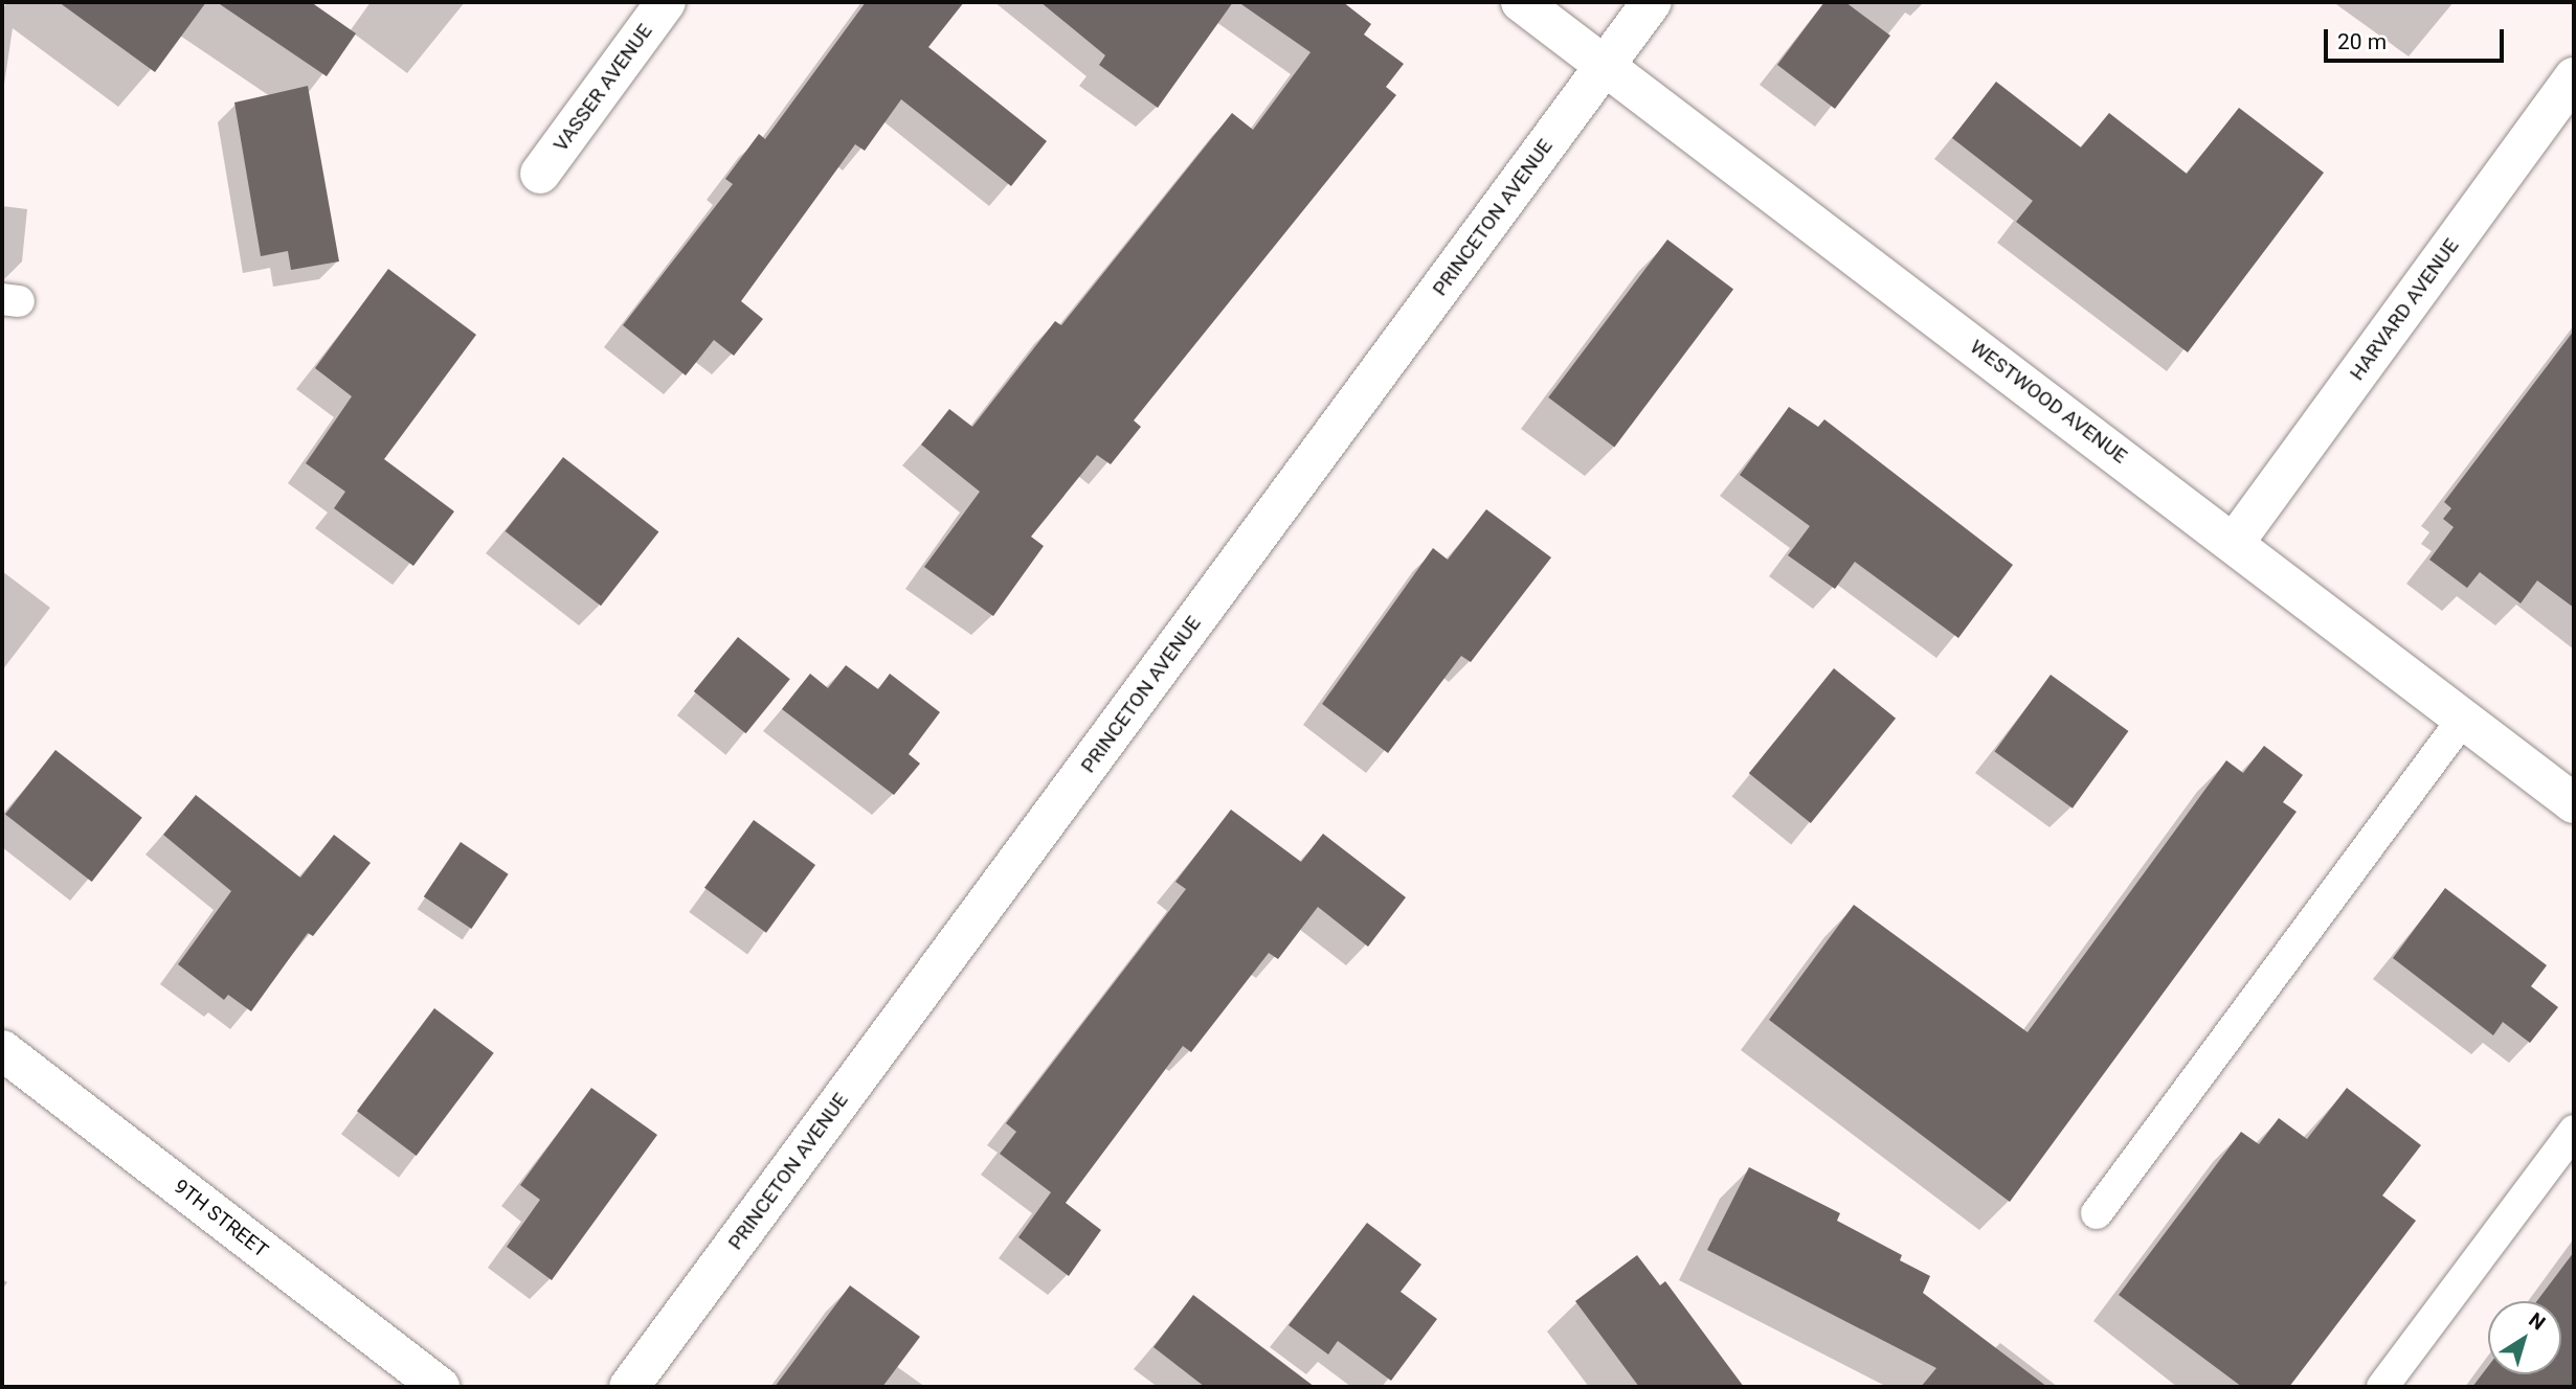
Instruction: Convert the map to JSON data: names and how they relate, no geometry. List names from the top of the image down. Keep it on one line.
{"streets":{"street":["VASSER AVENUE","PRINCETON AVENUE","HARVARD AVENUE","WESTWOOD AVENUE","9TH STREET"]},"crossings":[["PRINCETON AVENUE","WESTWOOD AVENUE"],["HARVARD AVENUE","WESTWOOD AVENUE"]],"scale_bar":"20 m","north":"top right"}
